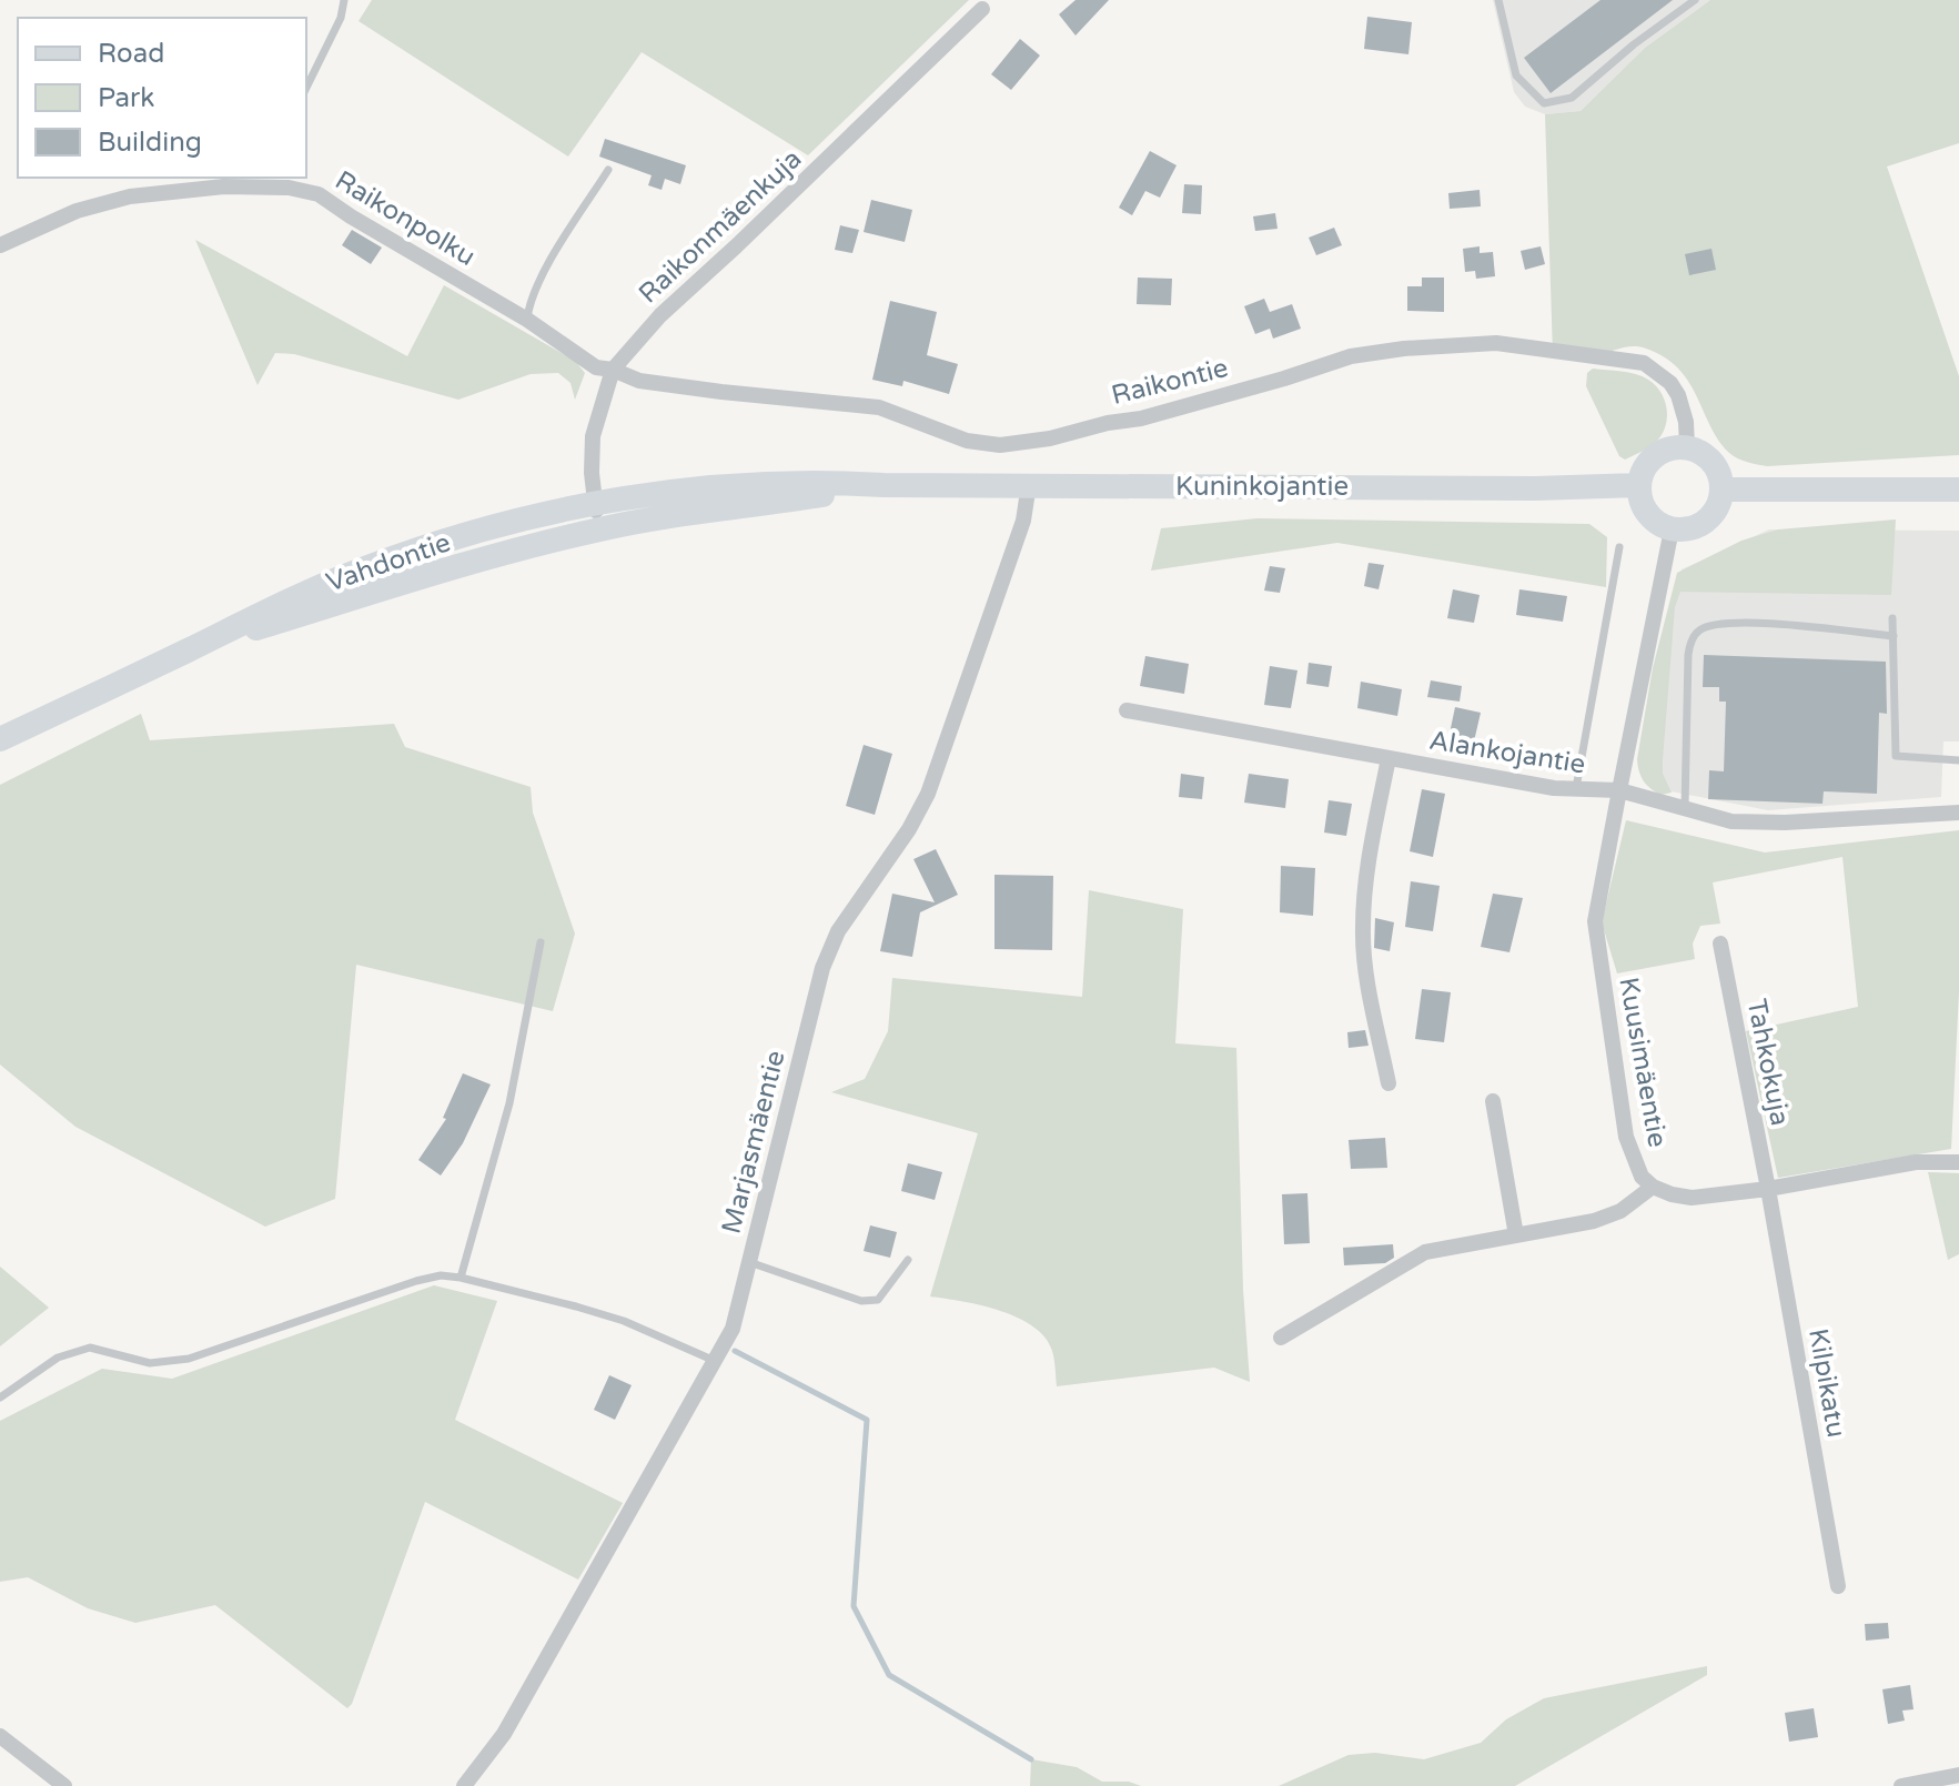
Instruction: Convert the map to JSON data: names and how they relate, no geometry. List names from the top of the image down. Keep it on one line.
{"streets":{"main road":["Kuninkojantie","Vahdontie"],"street":["Raikonpolku","Raikonmäenkuja","Raikontie","Alankojantie","Kuusimäentie","Tahkokuja","Marjasmäentie","Kilpikatu"]},"crossings":[["Raikonpolku","Raikonmäenkuja"],["Raikonpolku","Raikontie"],["Raikonmäenkuja","Raikontie"],["Raikonmäenkuja","Kuninkojantie"],["Raikonmäenkuja","Vahdontie"],["Raikontie","Kuninkojantie"],["Raikontie","Alankojantie"],["Kuninkojantie","Vahdontie"],["Kuninkojantie","Alankojantie"],["Kuninkojantie","Marjasmäentie"],["Alankojantie","Kuusimäentie"],["Kuusimäentie","Tahkokuja"],["Kuusimäentie","Kilpikatu"],["Tahkokuja","Kilpikatu"]],"legend":["Road","Park","Building"]}
